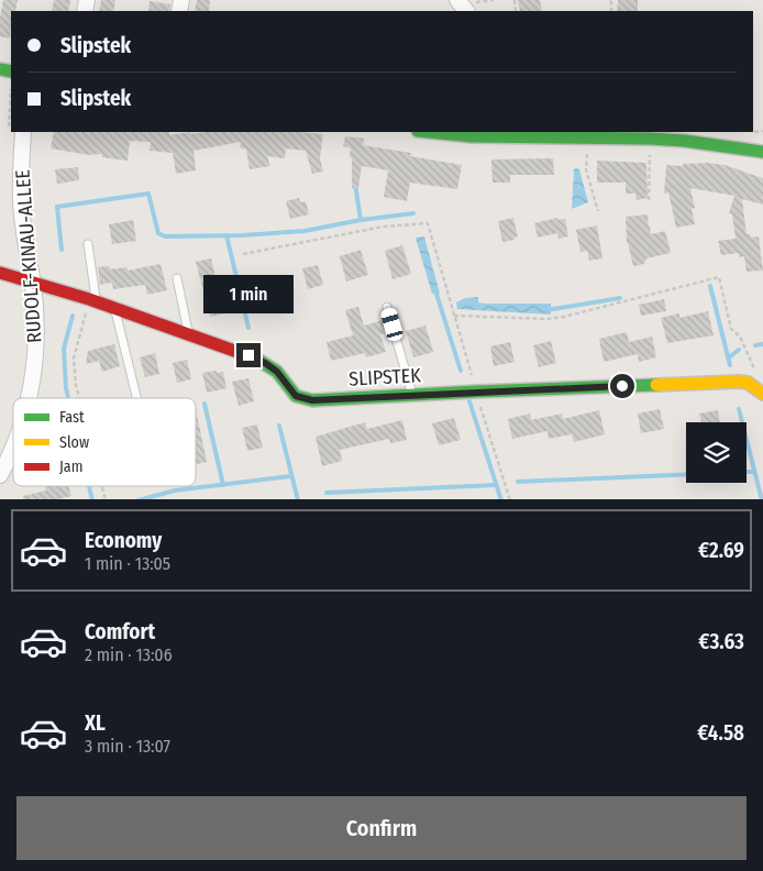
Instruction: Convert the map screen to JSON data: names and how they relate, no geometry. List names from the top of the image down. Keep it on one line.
{"streets":{"street":["RUDOLF-KINAU-ALLEE","SLIPSTEK"]},"crossings":[["RUDOLF-KINAU-ALLEE","SLIPSTEK"]],"legend":["Fast","Slow","Jam"],"page":{"banner":["Slipstek","Slipstek"],"bubble":"1 min","list":[{"name":"Economy","note":"1 min · 13:05","value":"€2.69"},{"name":"Comfort","note":"2 min · 13:06","value":"€3.63"},{"name":"XL","note":"3 min · 13:07","value":"€4.58"}],"buttons":"Confirm"}}
